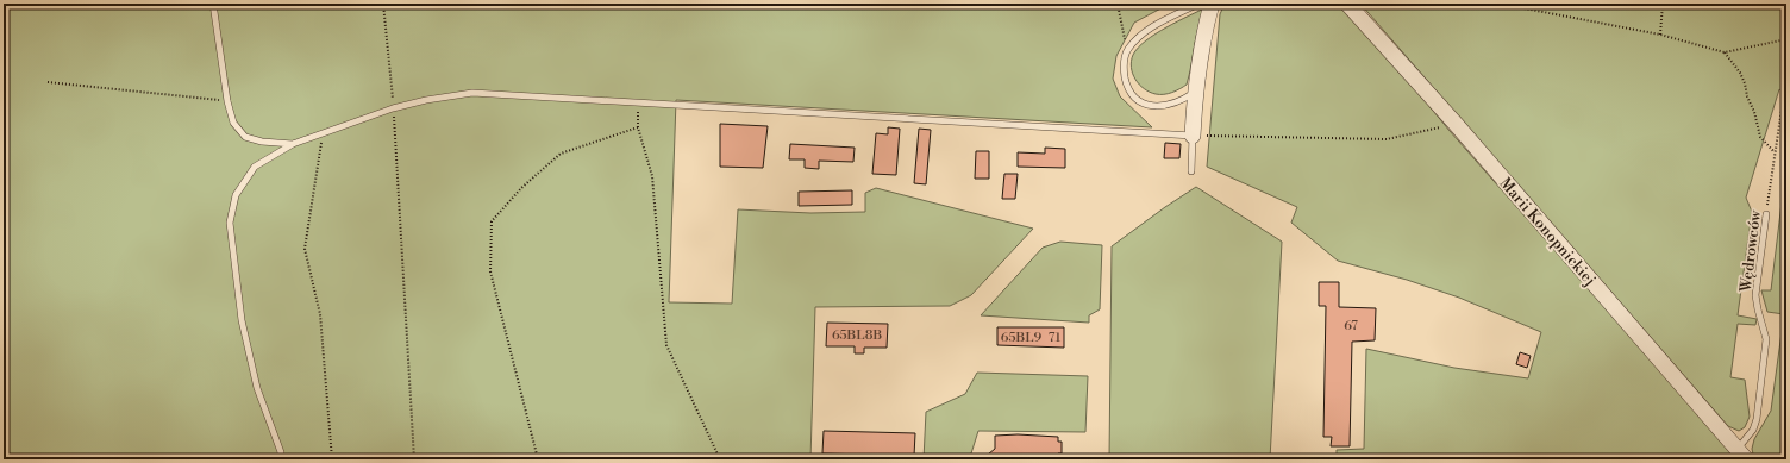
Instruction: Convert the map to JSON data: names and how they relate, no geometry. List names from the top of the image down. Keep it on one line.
{"streets":{"street":["Marii Konopnickiej"],"lane":["Wędrowców"]},"crossings":[["Marii Konopnickiej","Wędrowców"]],"house_numbers":["67","65BL8B","65BL9","71"]}
